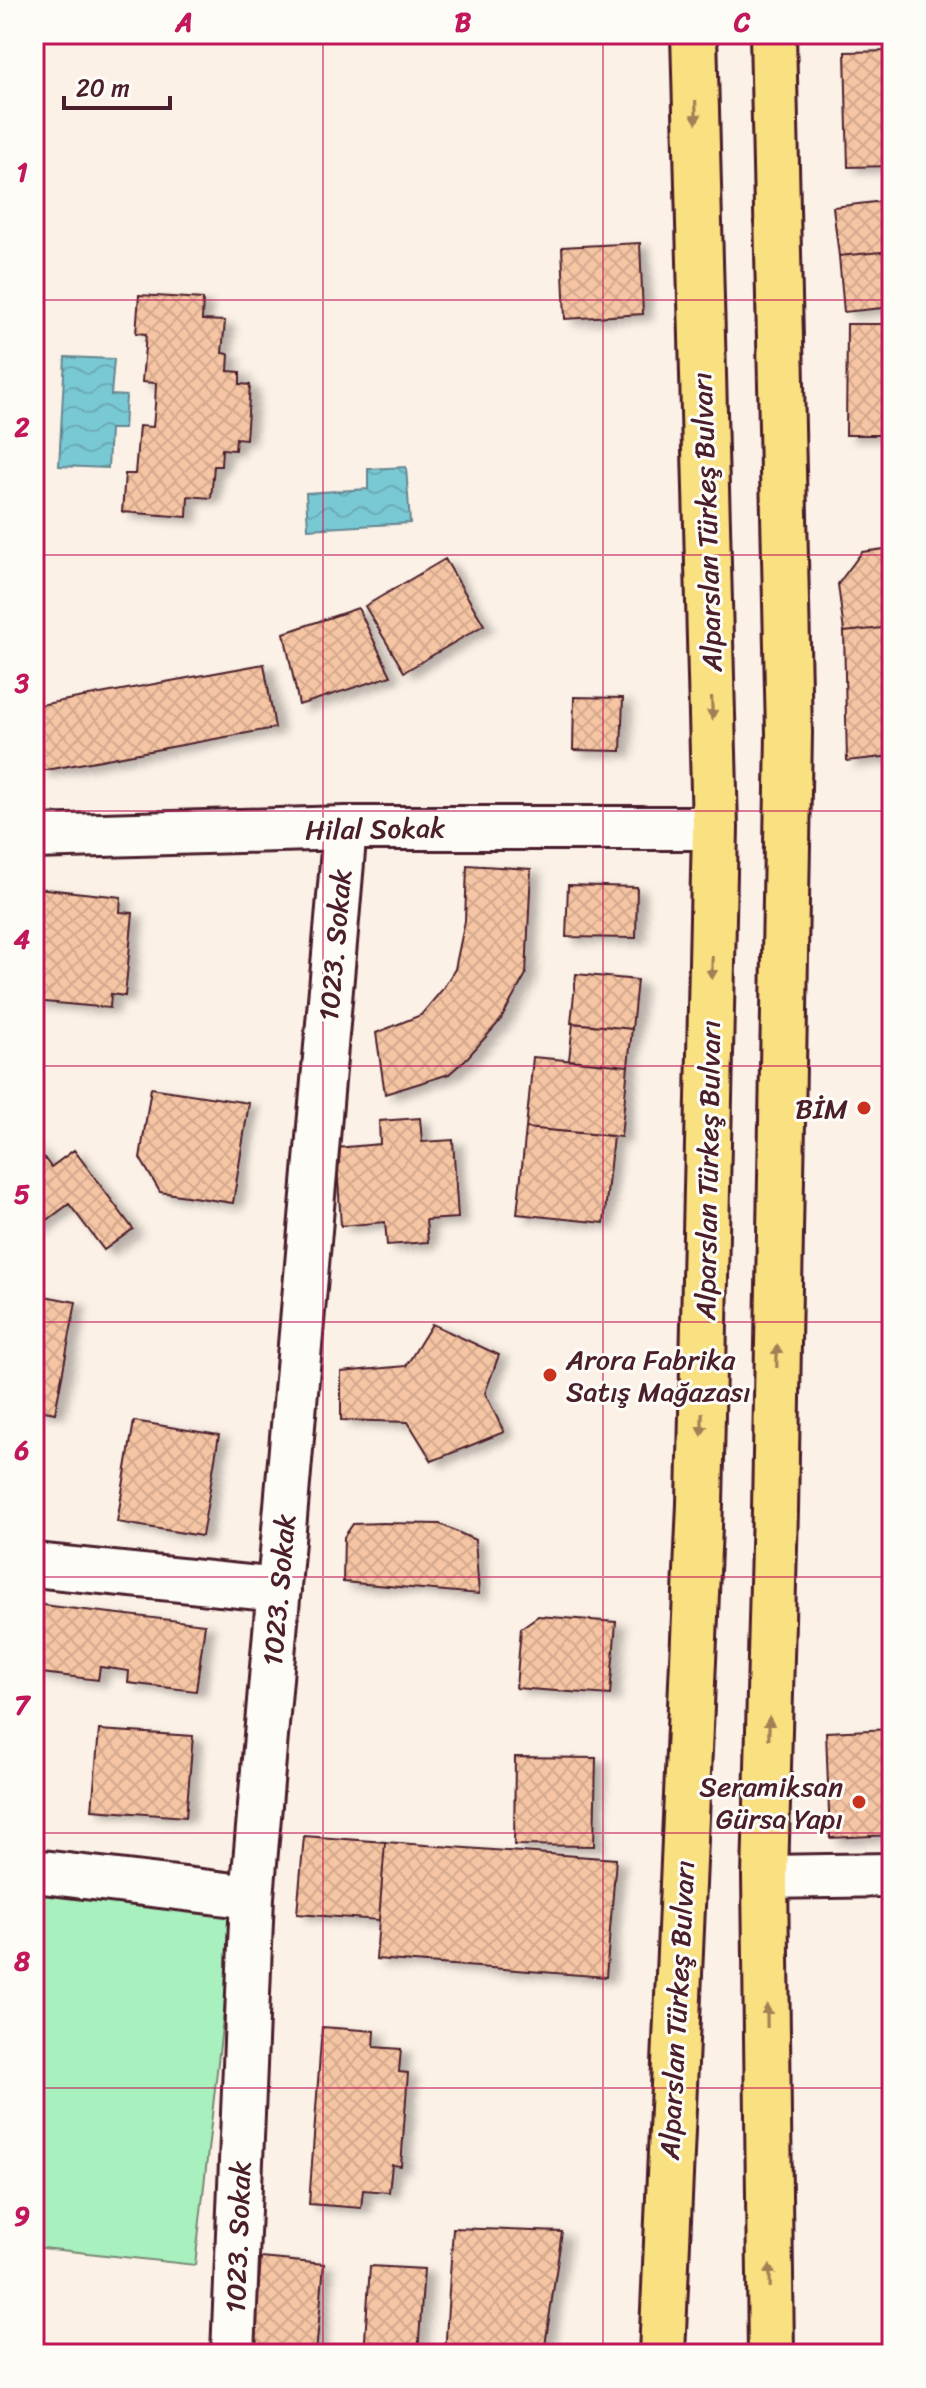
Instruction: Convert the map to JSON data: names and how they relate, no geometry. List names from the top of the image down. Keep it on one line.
{"streets":{"highway":["Alparslan Türkeş Bulvarı"],"street":["Hilal Sokak","1023. Sokak"]},"crossings":[["Alparslan Türkeş Bulvarı","Hilal Sokak"],["Hilal Sokak","1023. Sokak"]],"places":["BİM","Arora Fabrika Satış Mağazası","Seramiksan Gürsa Yapı"],"scale_bar":"20 m","grid":{"columns":["A","B","C"],"rows":["1","2","3","4","5","6","7","8","9"]}}
